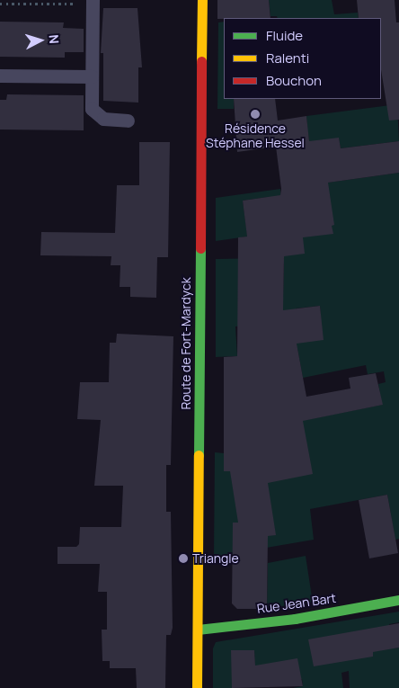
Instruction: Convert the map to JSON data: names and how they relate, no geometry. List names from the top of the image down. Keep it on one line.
{"streets":{"main road":["Route de Fort-Mardyck","Rue Jean Bart"]},"crossings":[["Route de Fort-Mardyck","Rue Jean Bart"]],"places":["Résidence Stéphane Hessel","Triangle"],"legend":["Fluide","Ralenti","Bouchon"],"north":"right"}
